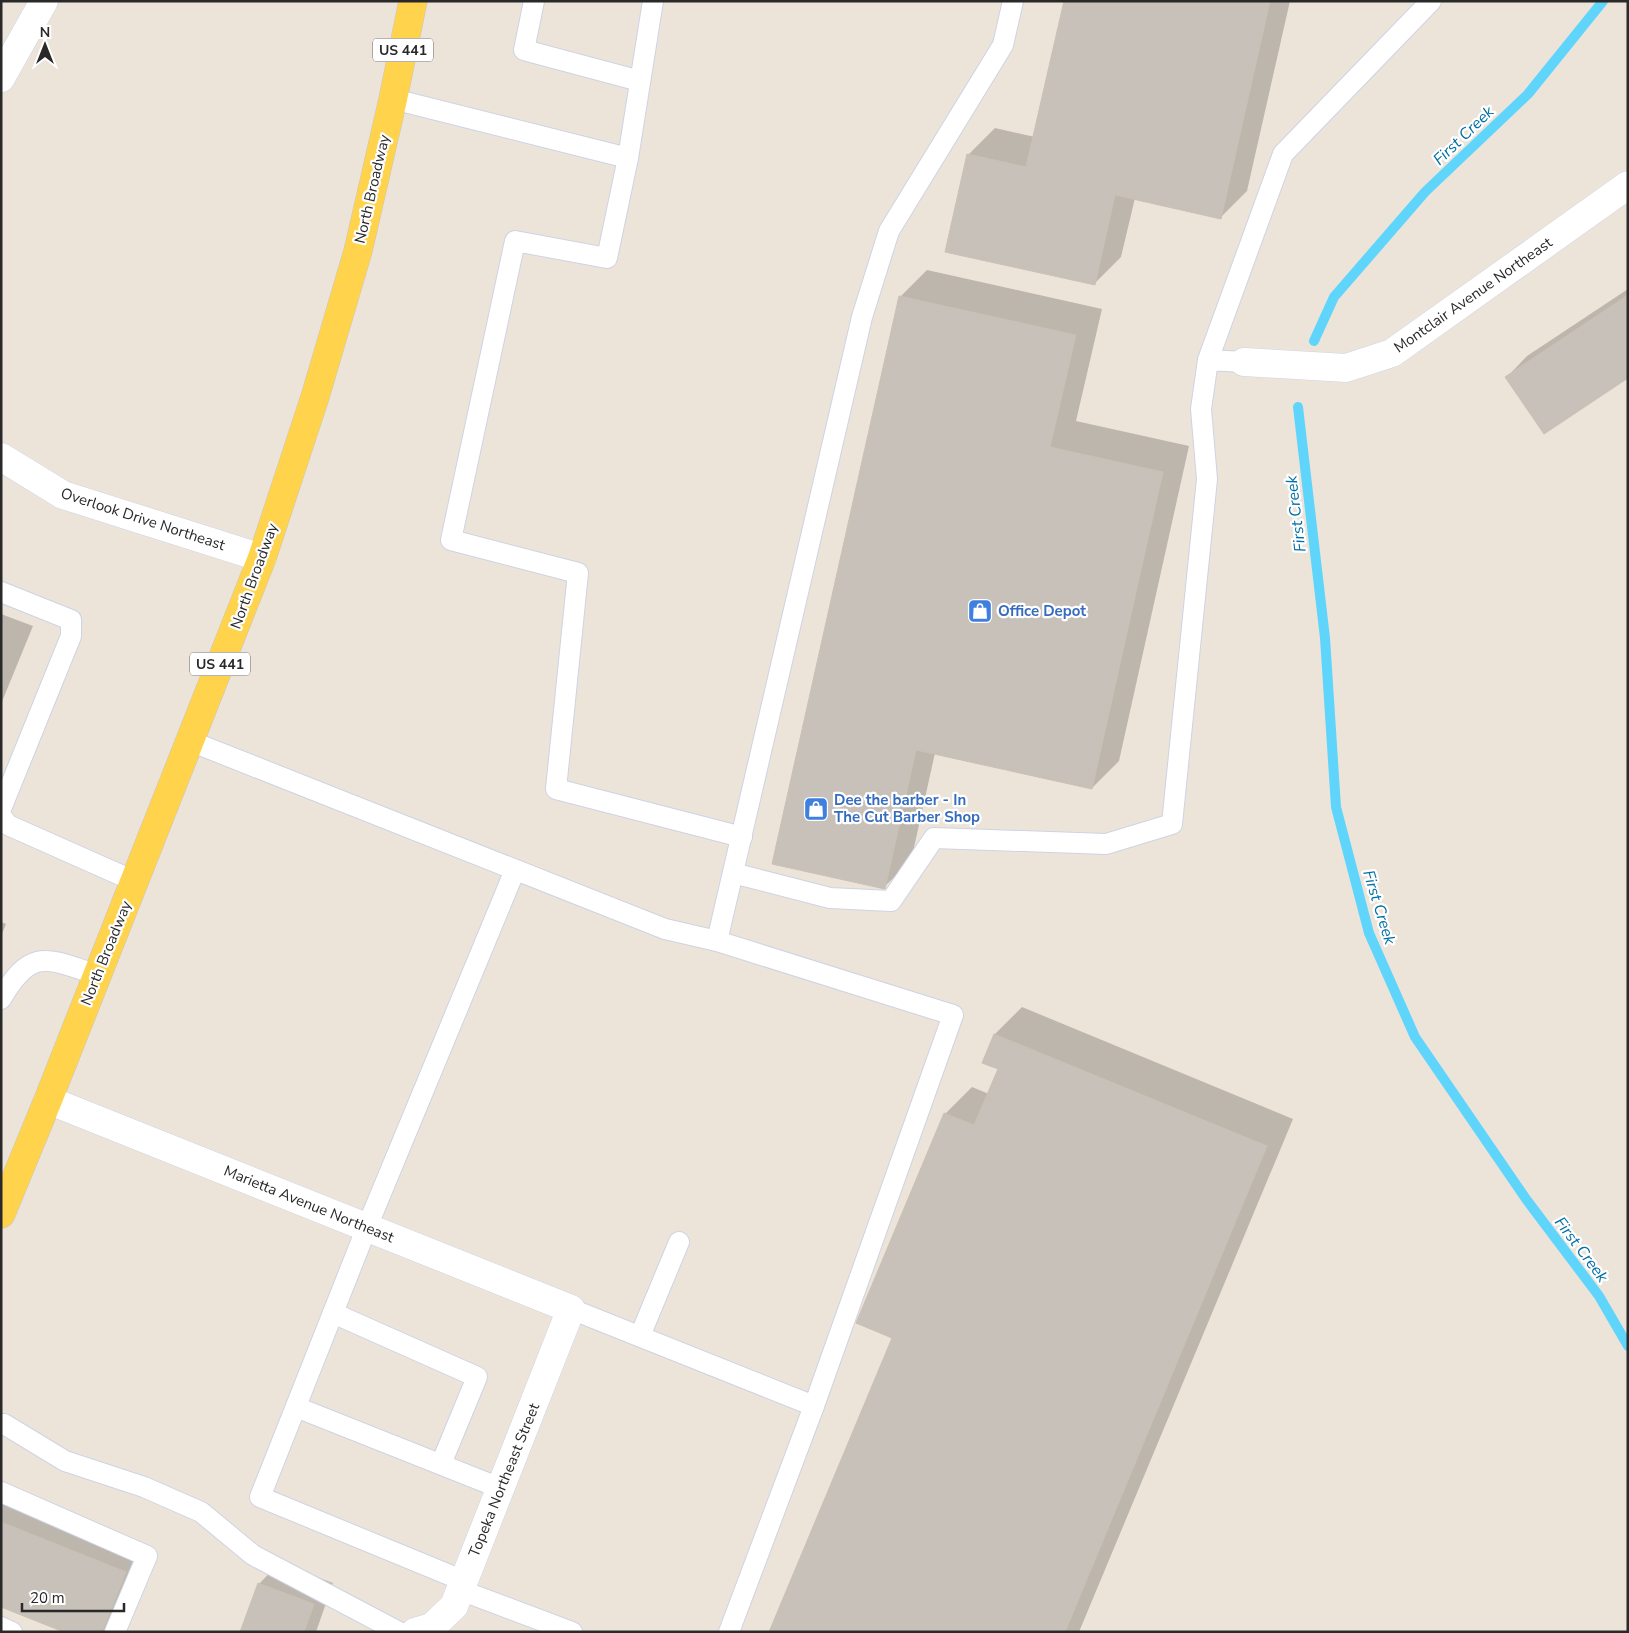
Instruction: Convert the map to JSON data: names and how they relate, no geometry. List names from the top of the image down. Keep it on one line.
{"streets":{"main road":["US 441","North Broadway"],"street":["Montclair Avenue Northeast","Overlook Drive Northeast","Marietta Avenue Northeast","Topeka Northeast Street"]},"crossings":[["North Broadway","Overlook Drive Northeast"],["North Broadway","Marietta Avenue Northeast"],["Marietta Avenue Northeast","Topeka Northeast Street"]],"water":["First Creek"],"places":{"shop":["Office Depot","Dee the barber - In The Cut Barber Shop"]},"scale_bar":"20 m","north":"top"}
